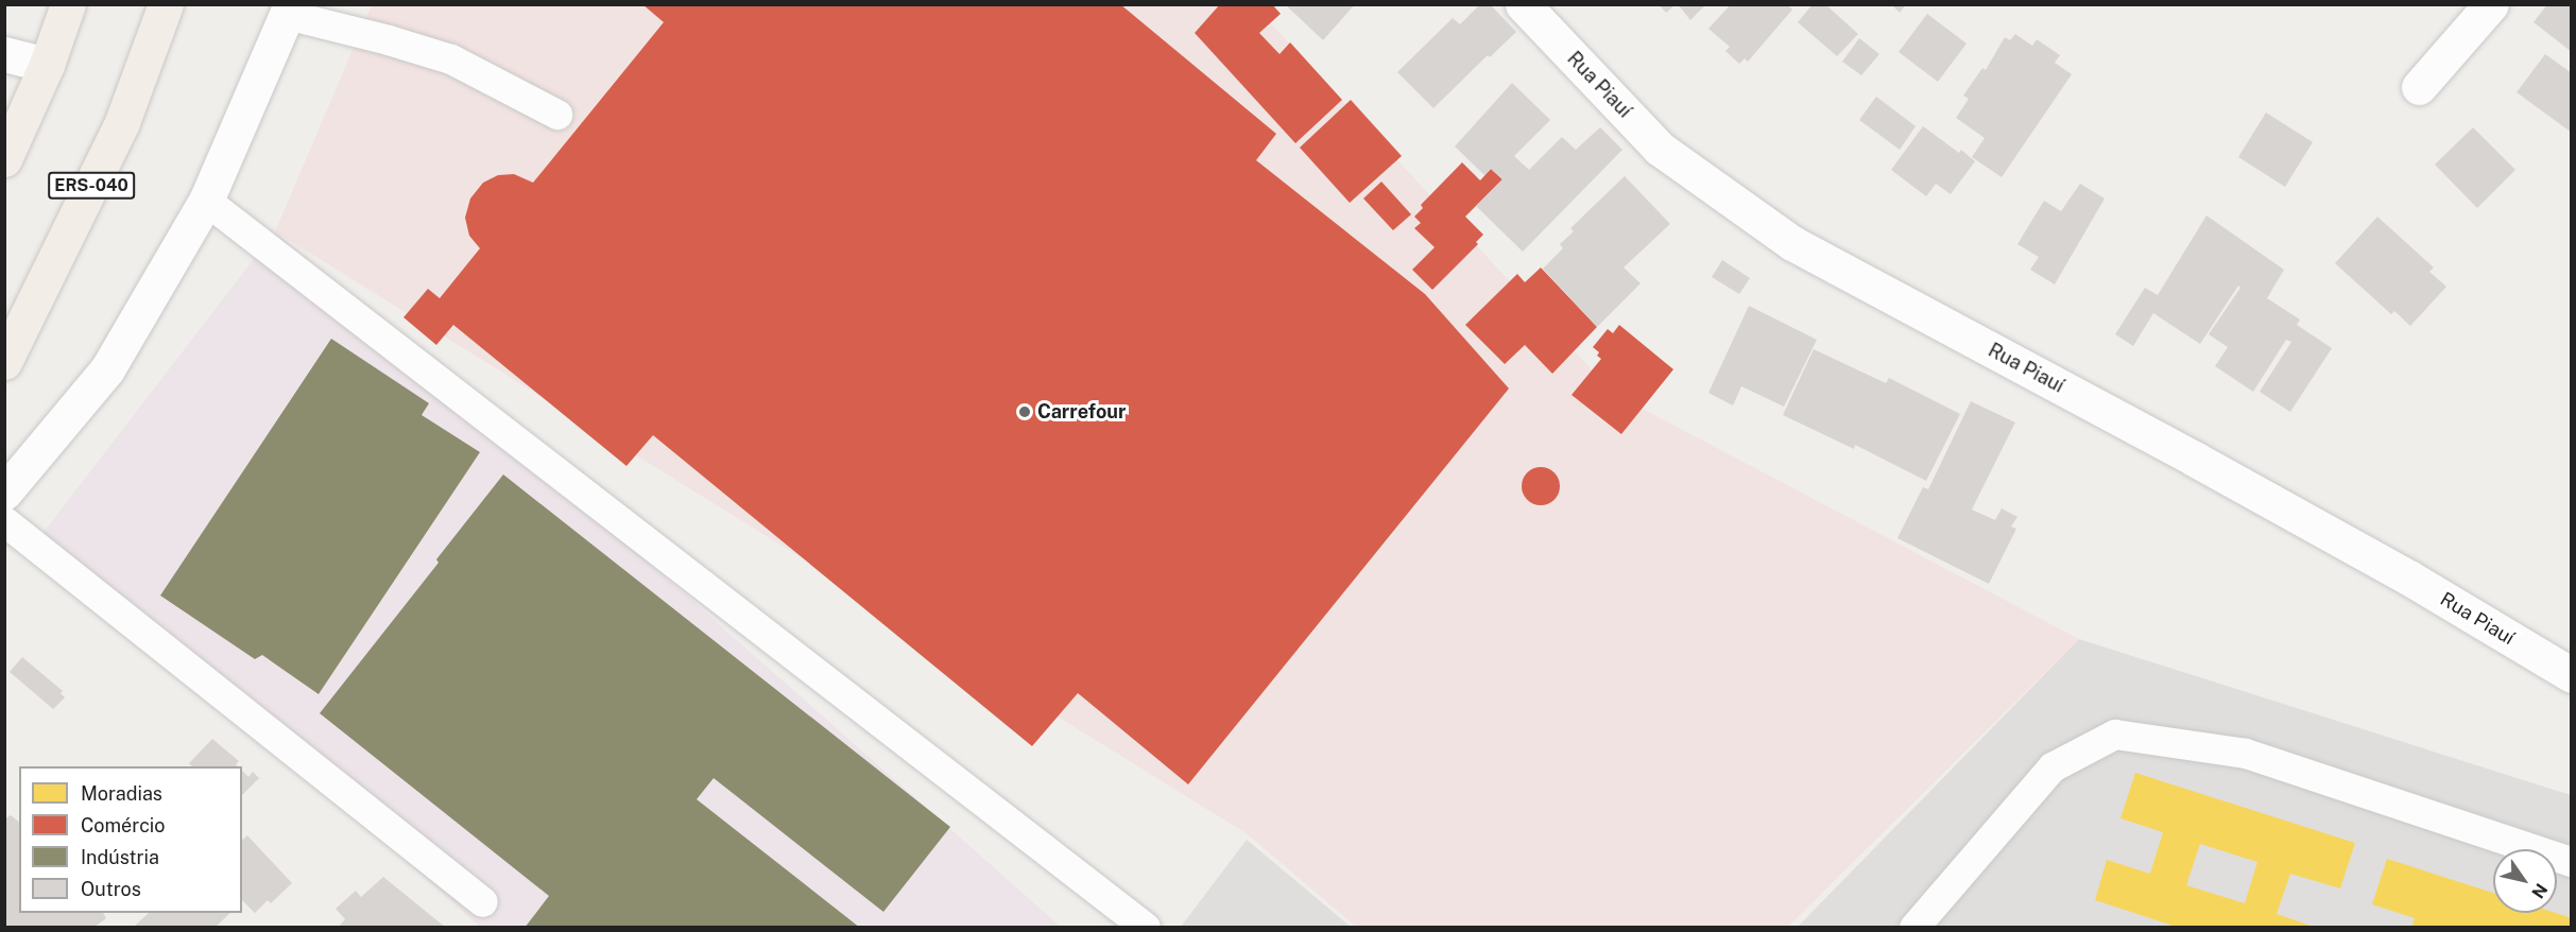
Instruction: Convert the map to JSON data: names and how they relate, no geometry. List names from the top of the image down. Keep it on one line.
{"streets":{"main road":["ERS-040"],"street":["Rua Piauí"]},"places":["Carrefour"],"legend":["Moradias","Comércio","Indústria","Outros"],"north":"bottom right"}
